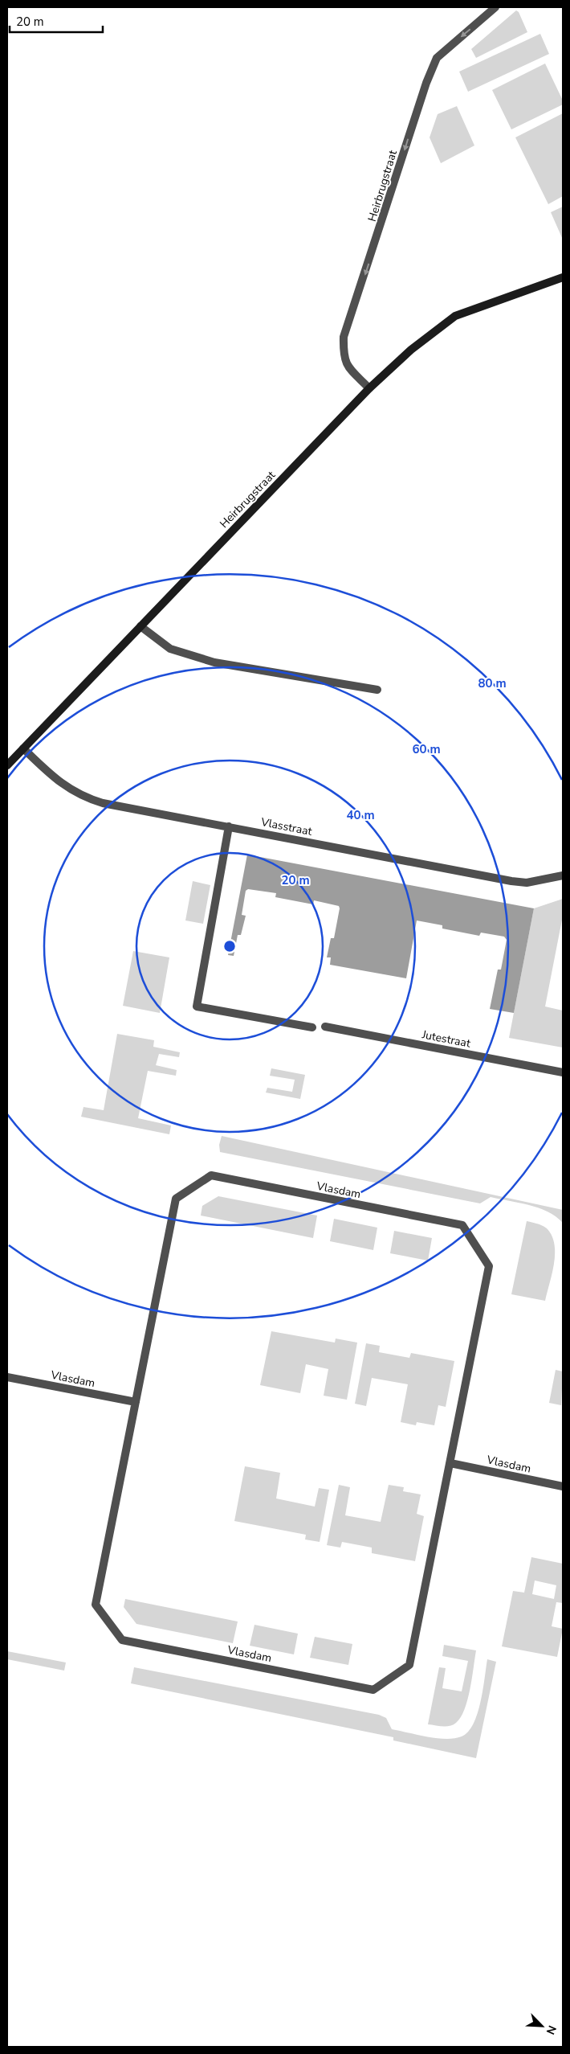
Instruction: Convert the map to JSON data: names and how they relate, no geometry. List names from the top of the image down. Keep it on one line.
{"streets":{"street":["Heirbrugstraat","Vlasstraat","Jutestraat","Vlasdam"]},"crossings":[["Heirbrugstraat","Vlasstraat"]],"scale_bar":"20 m","north":"bottom right","rings":["80 m","60 m","40 m","20 m"]}
